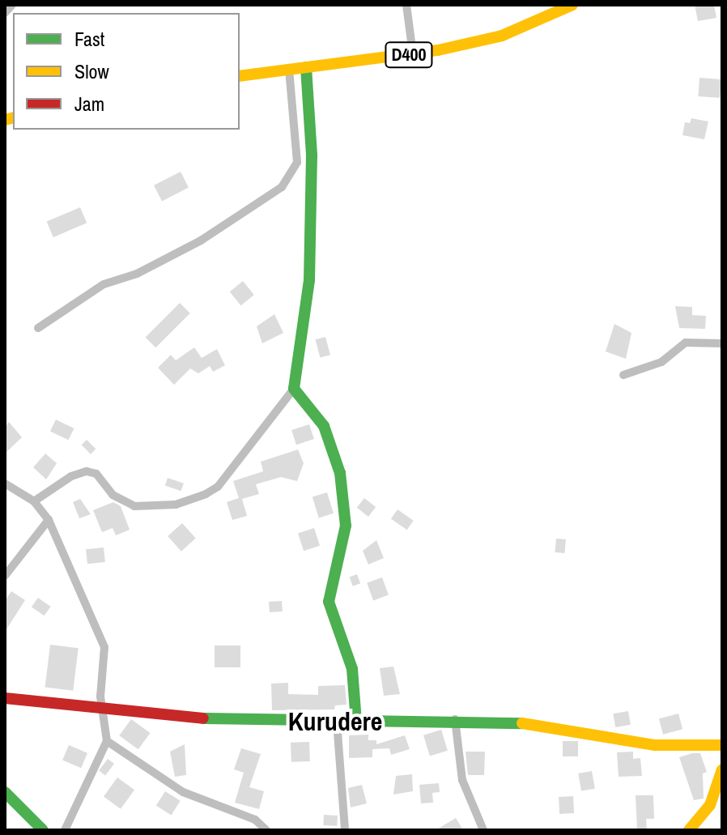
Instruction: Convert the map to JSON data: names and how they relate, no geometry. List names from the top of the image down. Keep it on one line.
{"streets":{"main road":["D400"]},"districts":["Kurudere"],"legend":["Fast","Slow","Jam"]}
